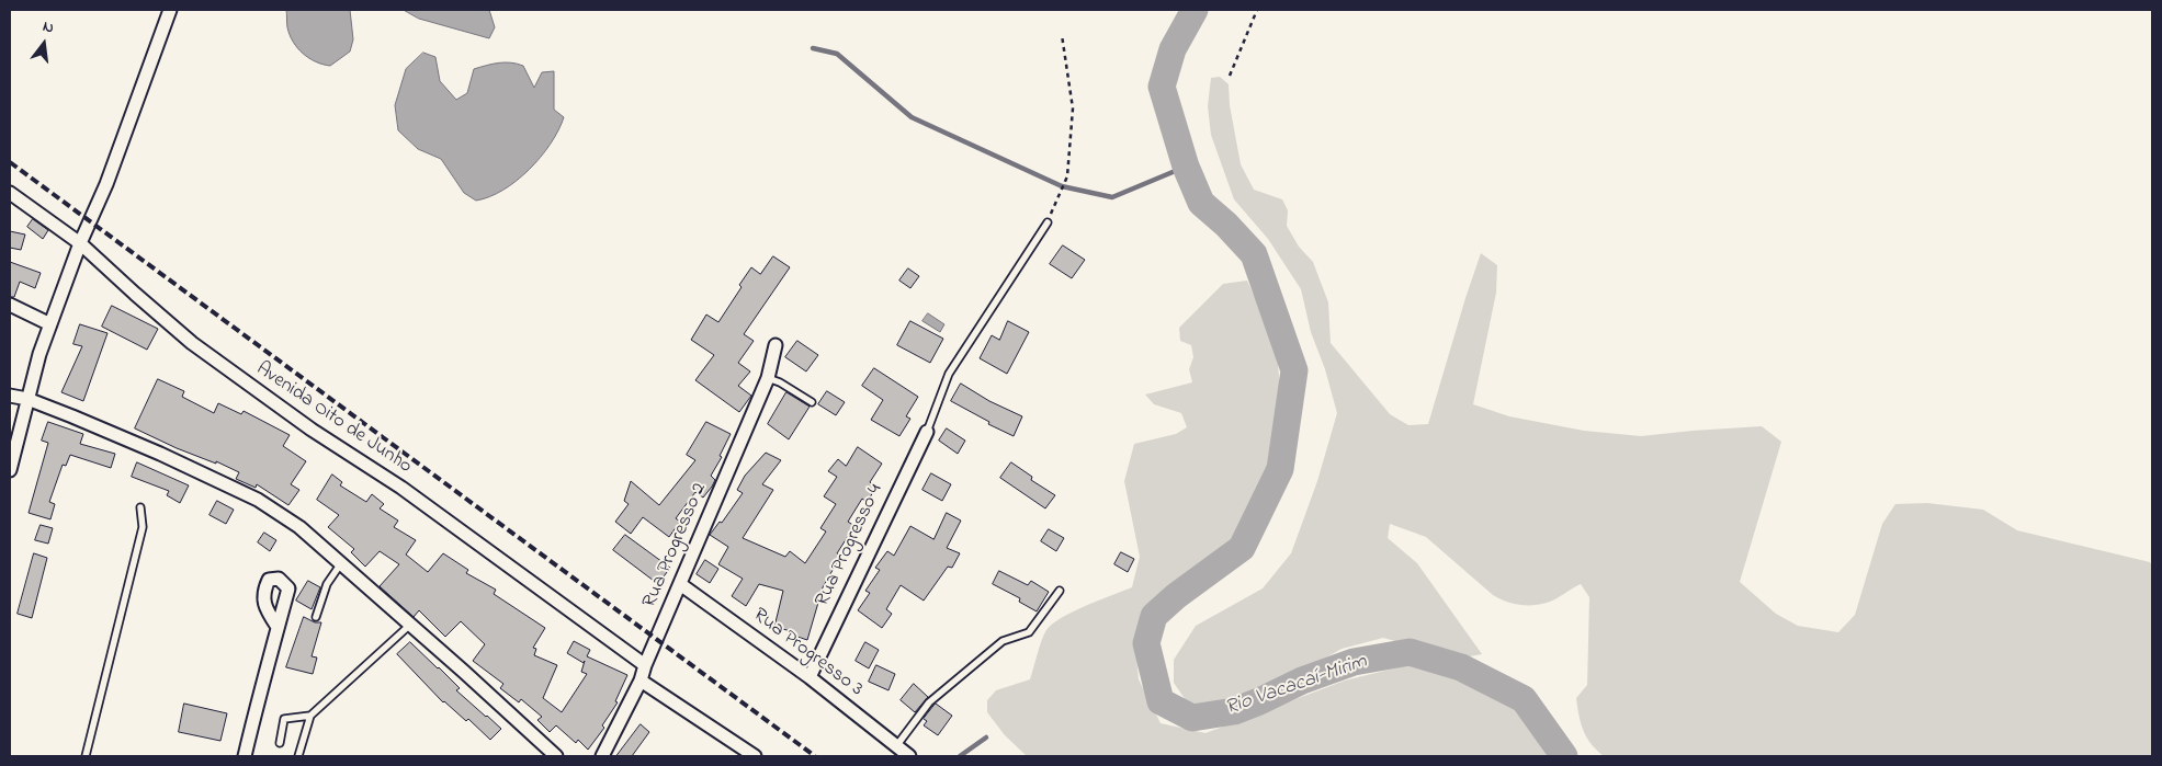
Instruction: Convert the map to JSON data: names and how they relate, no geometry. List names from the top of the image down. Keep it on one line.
{"streets":{"street":["Avenida Oito de Junho","Rua Progresso 2","Rua Progresso 4","Rua Progresso 3"]},"crossings":[["Avenida Oito de Junho","Rua Progresso 2"],["Rua Progresso 2","Rua Progresso 3"],["Rua Progresso 4","Rua Progresso 3"]],"water":["Rio Vacacaí-Mirim"],"north":"top"}
